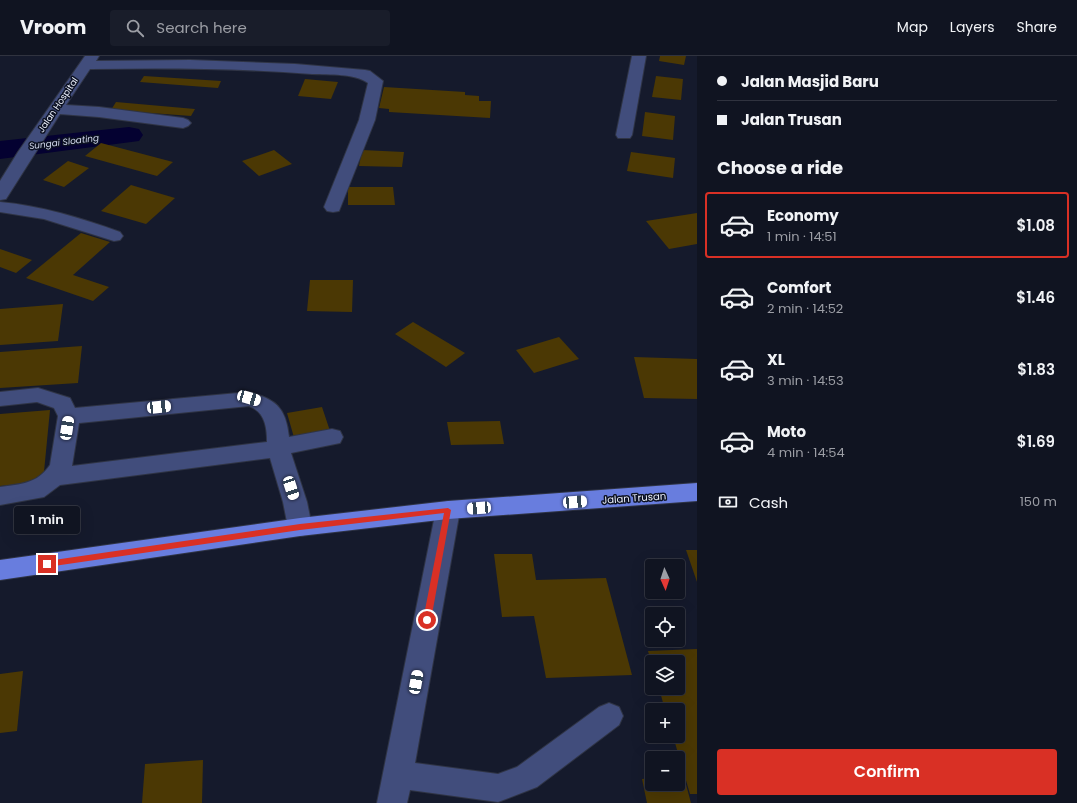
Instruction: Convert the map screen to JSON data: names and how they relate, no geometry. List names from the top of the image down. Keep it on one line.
{"streets":{"main road":["Jalan Trusan"],"street":["Jalan Hospital"]},"water":["Sungai Sloating"],"north":"bottom","page":{"header":"Vroom","search":"Search here","nav":["Map","Layers","Share"],"banner":["Jalan Masjid Baru","Jalan Trusan"],"heading":"Choose a ride","list":[{"name":"Economy","note":"1 min · 14:51","value":"$1.08"},{"name":"Comfort","note":"2 min · 14:52","value":"$1.46"},{"name":"XL","note":"3 min · 14:53","value":"$1.83"},{"name":"Moto","note":"4 min · 14:54","value":"$1.69"}],"pay":["Cash","150 m"],"bubble":"1 min","map_buttons":["+","−"],"buttons":"Confirm"}}
